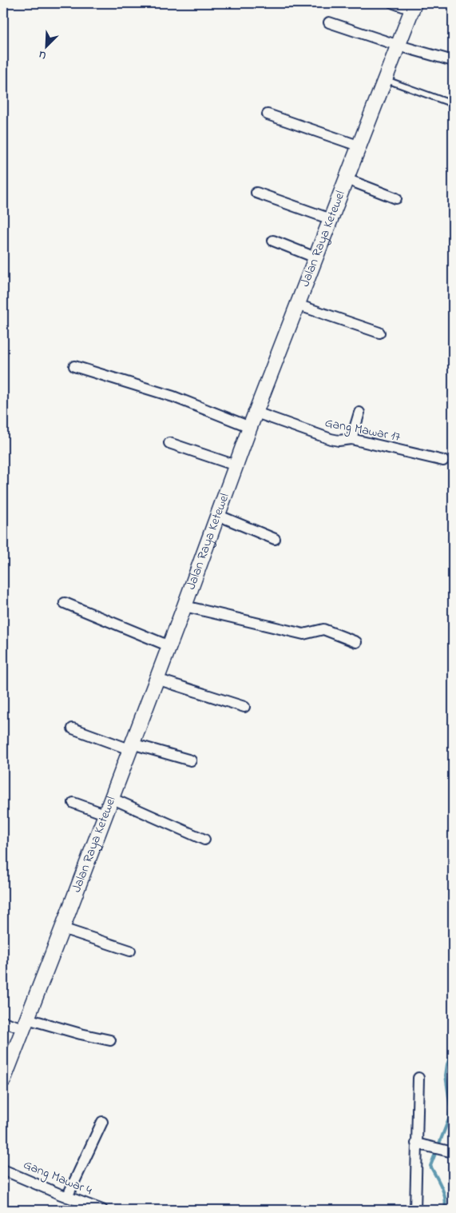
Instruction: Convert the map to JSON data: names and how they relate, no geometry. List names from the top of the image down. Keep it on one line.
{"streets":{"main road":["Jalan Raya Ketewel"],"street":["Gang Mawar 17","Gang Mawar 4"]},"crossings":[["Jalan Raya Ketewel","Gang Mawar 17"]],"north":"bottom left"}
